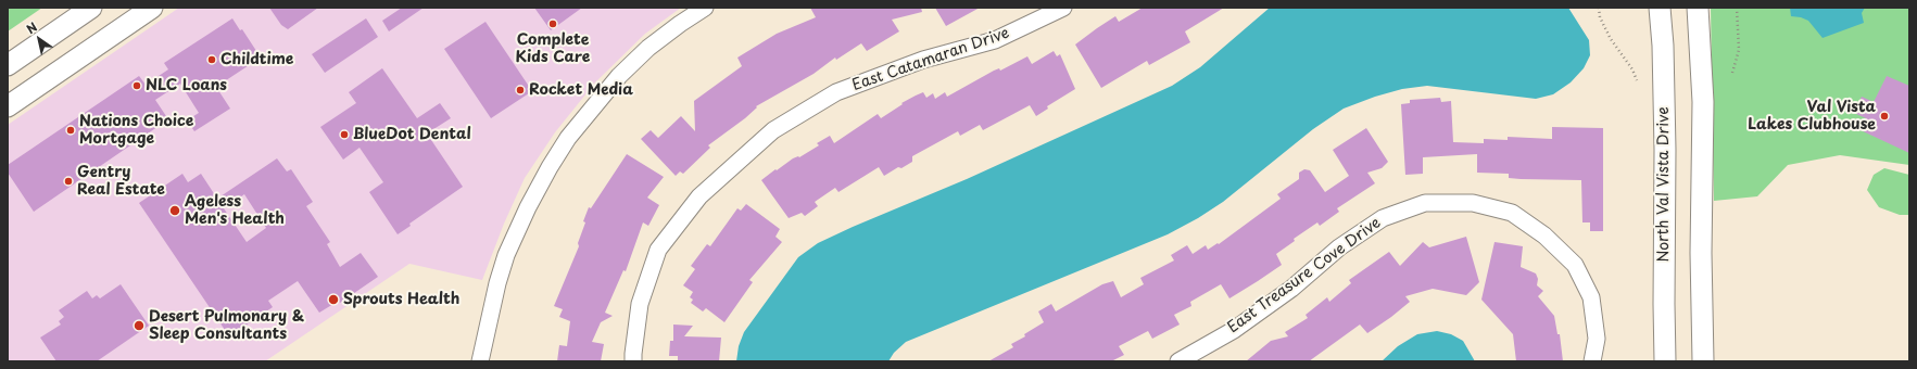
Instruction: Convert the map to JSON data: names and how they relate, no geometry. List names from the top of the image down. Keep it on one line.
{"streets":{"main road":["North Val Vista Drive"],"street":["East Catamaran Drive","East Treasure Cove Drive"]},"places":["Complete Kids Care","Childtime","NLC Loans","Rocket Media","Val Vista Lakes Clubhouse","Nations Choice Mortgage","BlueDot Dental","Gentry Real Estate","Ageless Men's Health","Sprouts Health","Desert Pulmonary & Sleep Consultants"],"north":"top left"}
